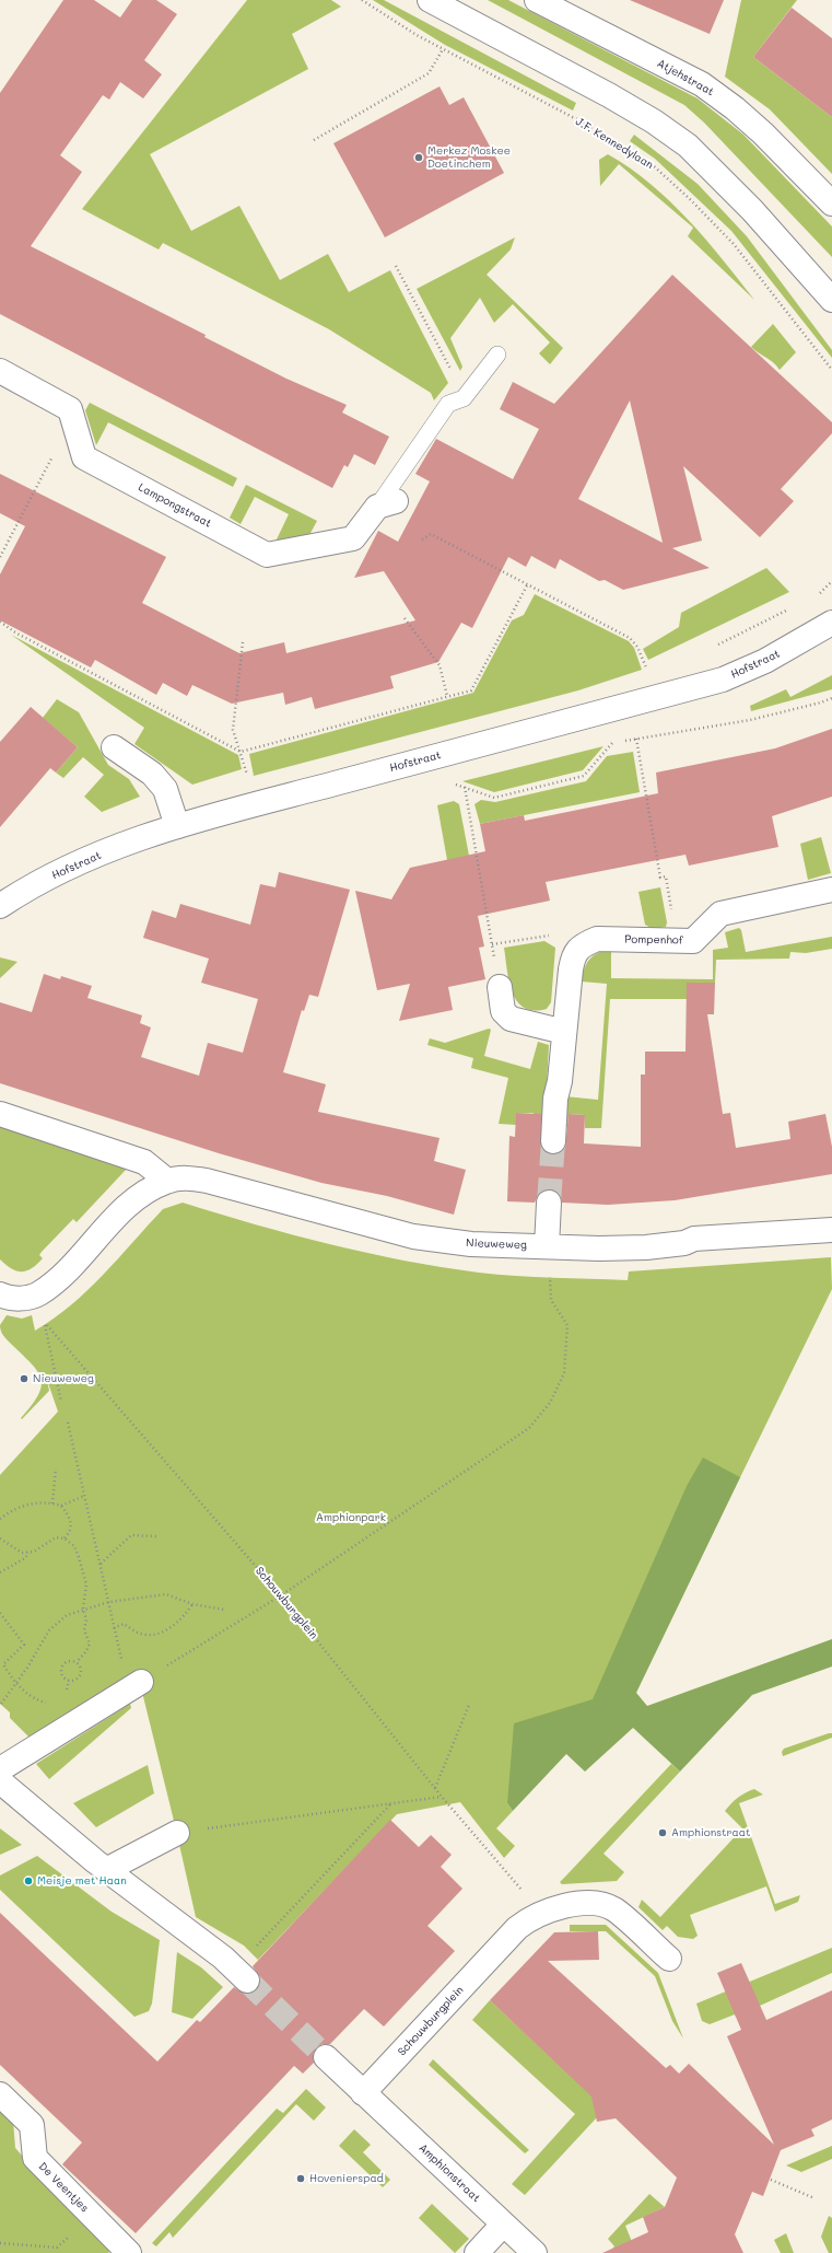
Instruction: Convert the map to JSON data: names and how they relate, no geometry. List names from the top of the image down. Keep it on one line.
{"streets":{"street":["Atjehstraat","Lampongstraat","Hofstraat","Pompenhof","Nieuweweg","Schouwburgplein","Amphionstraat","De Veentjes"],"path":["J.F. Kennedylaan"]},"crossings":[["Schouwburgplein","Amphionstraat"]],"parks":["Amphionpark"],"places":["Merkez Moskee Doetinchem","Nieuweweg","Amphionstraat","Meisje met Haan","Hovenierspad"]}
